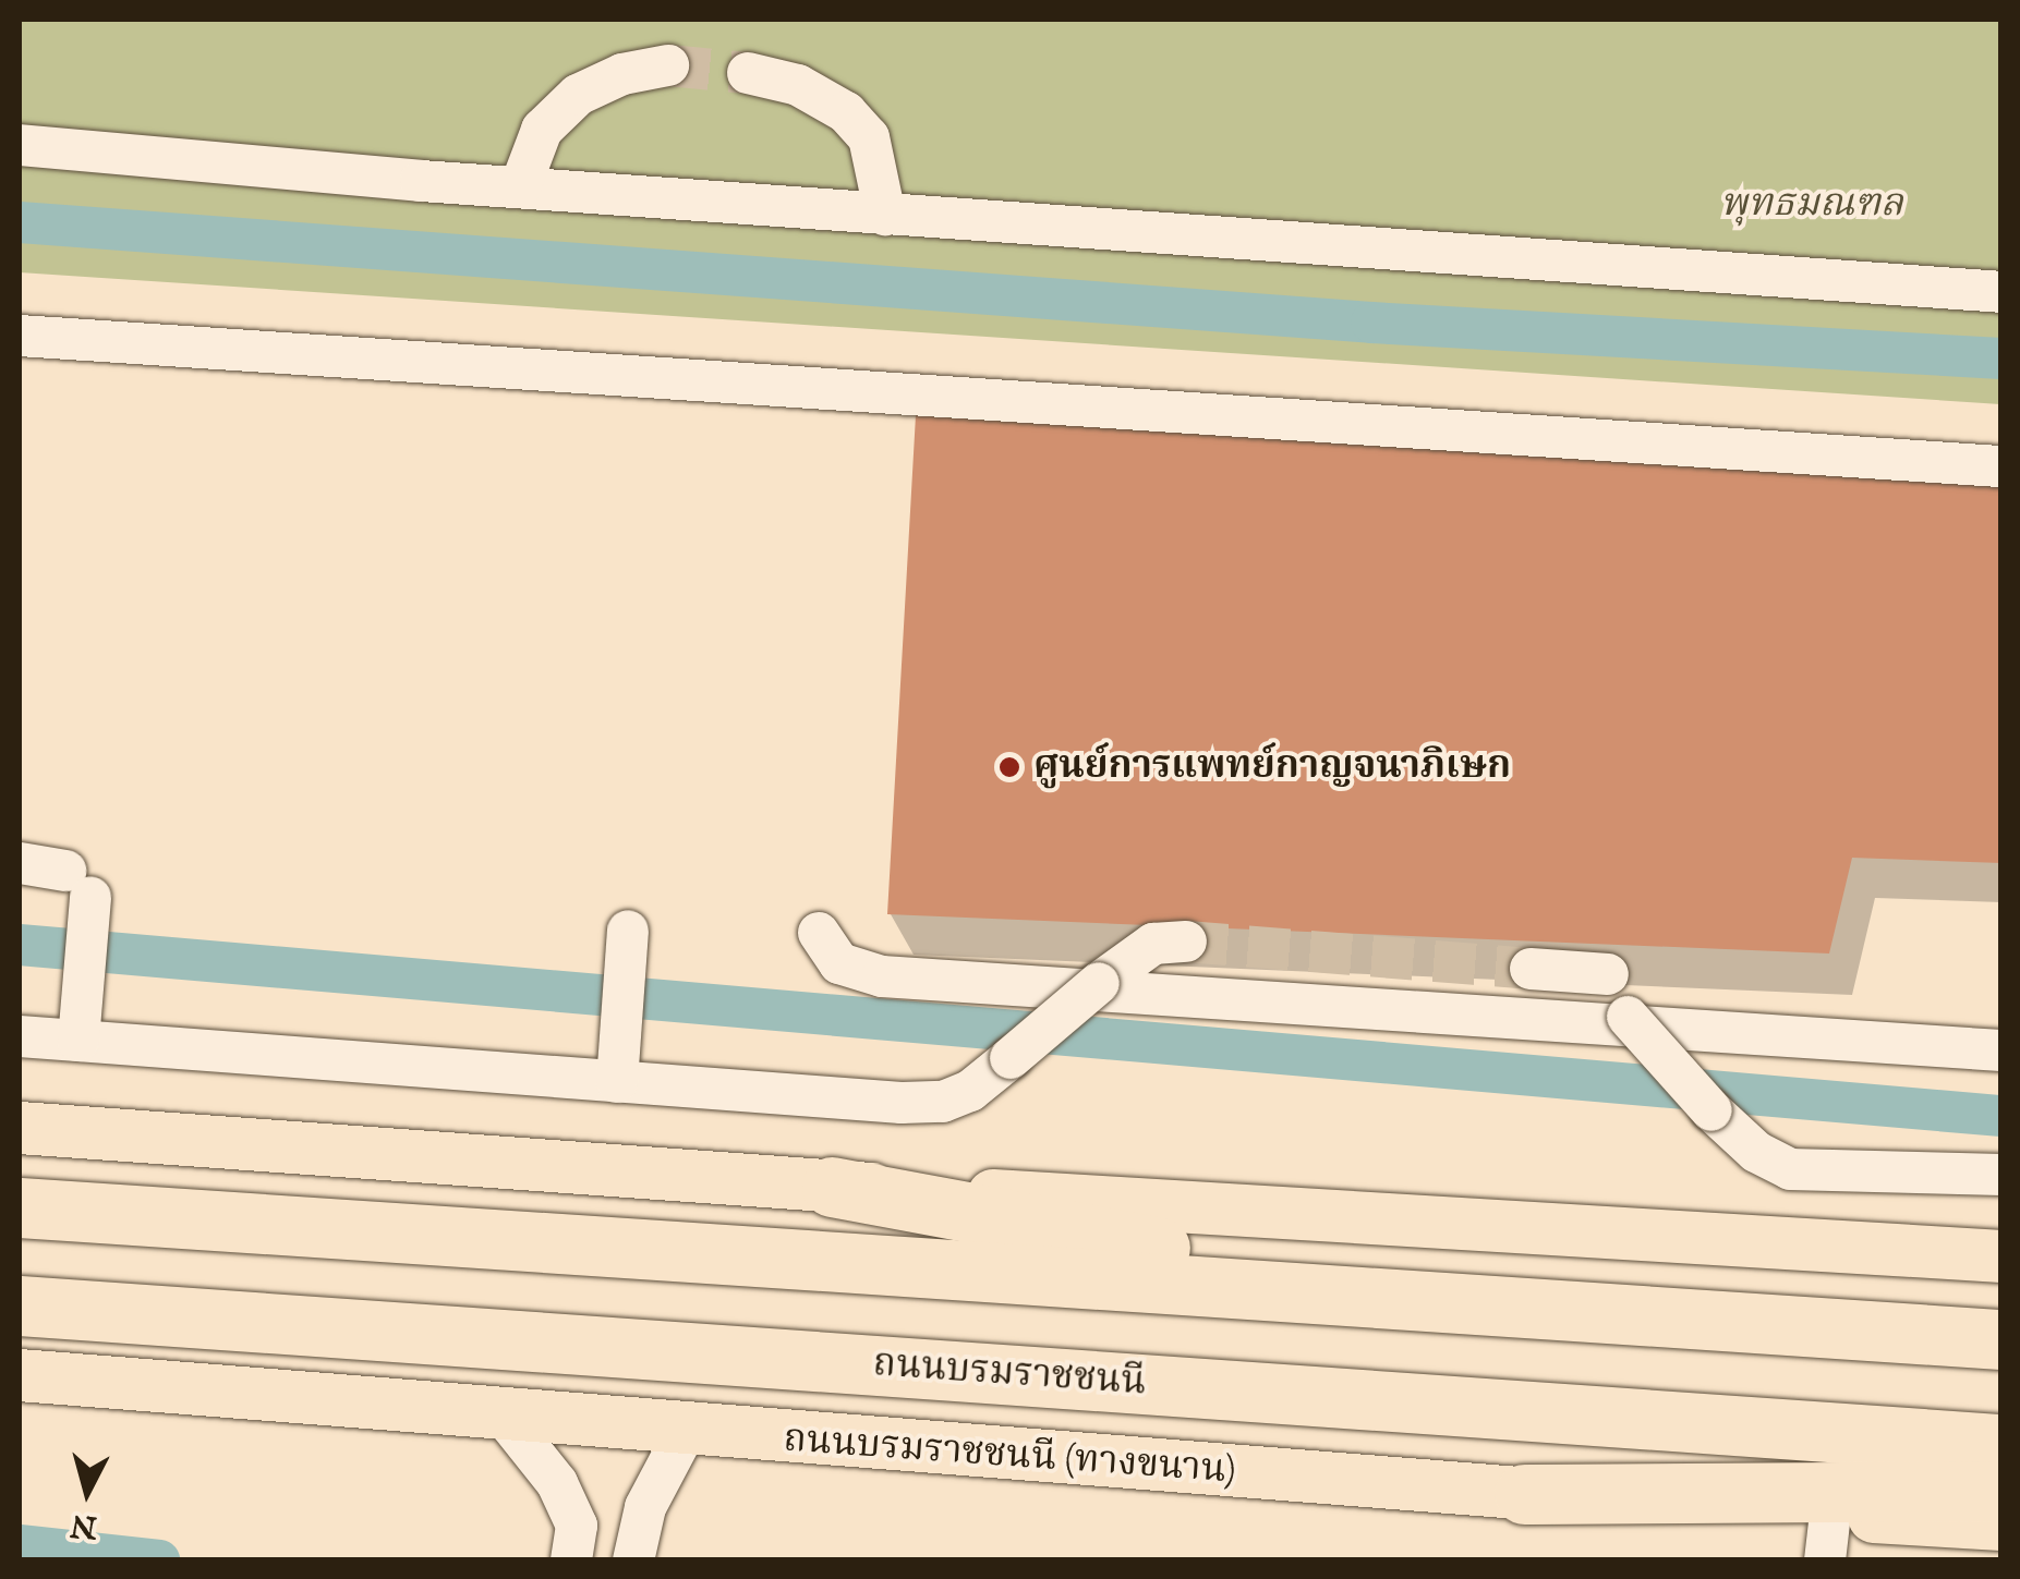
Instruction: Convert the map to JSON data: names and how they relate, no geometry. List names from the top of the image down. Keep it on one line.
{"streets":{"highway":["ถนนบรมราชชนนี"],"main road":["ถนนบรมราชชนนี (ทางขนาน)"]},"parks":["พุทธมณฑล"],"places":["ศูนย์การแพทย์กาญจนาภิเษก"],"north":"bottom"}
